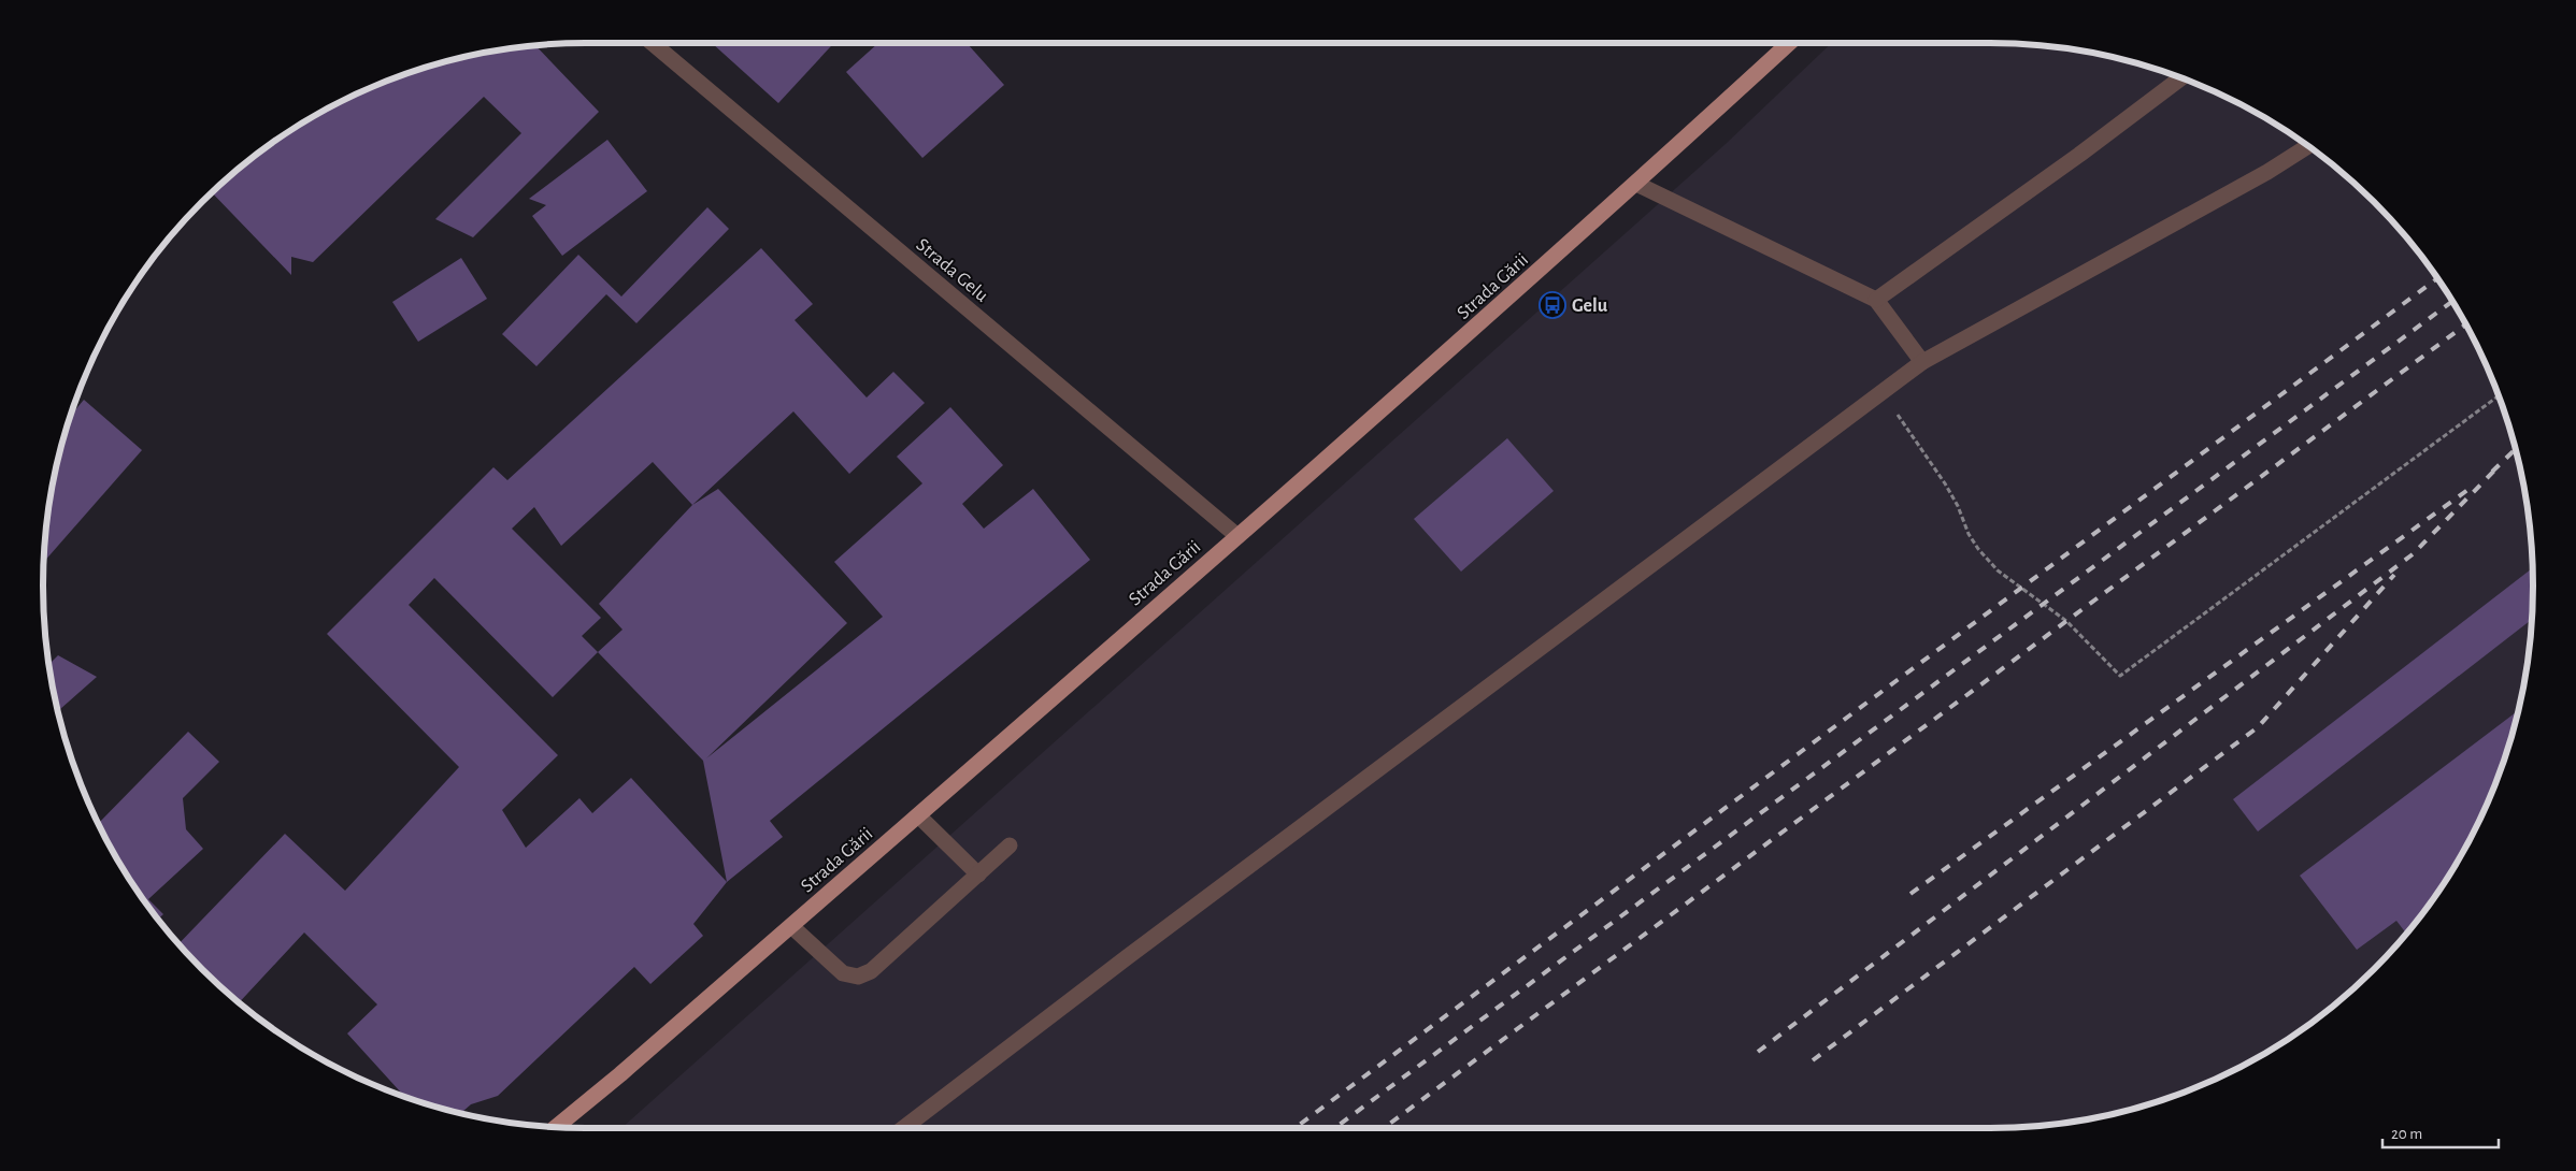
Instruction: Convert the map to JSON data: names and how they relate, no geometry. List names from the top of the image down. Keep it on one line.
{"streets":{"main road":["Strada Gării"],"street":["Strada Gelu"]},"crossings":[["Strada Gelu","Strada Gării"]],"places":{"bus stop":["Gelu"]},"scale_bar":"20 m"}
